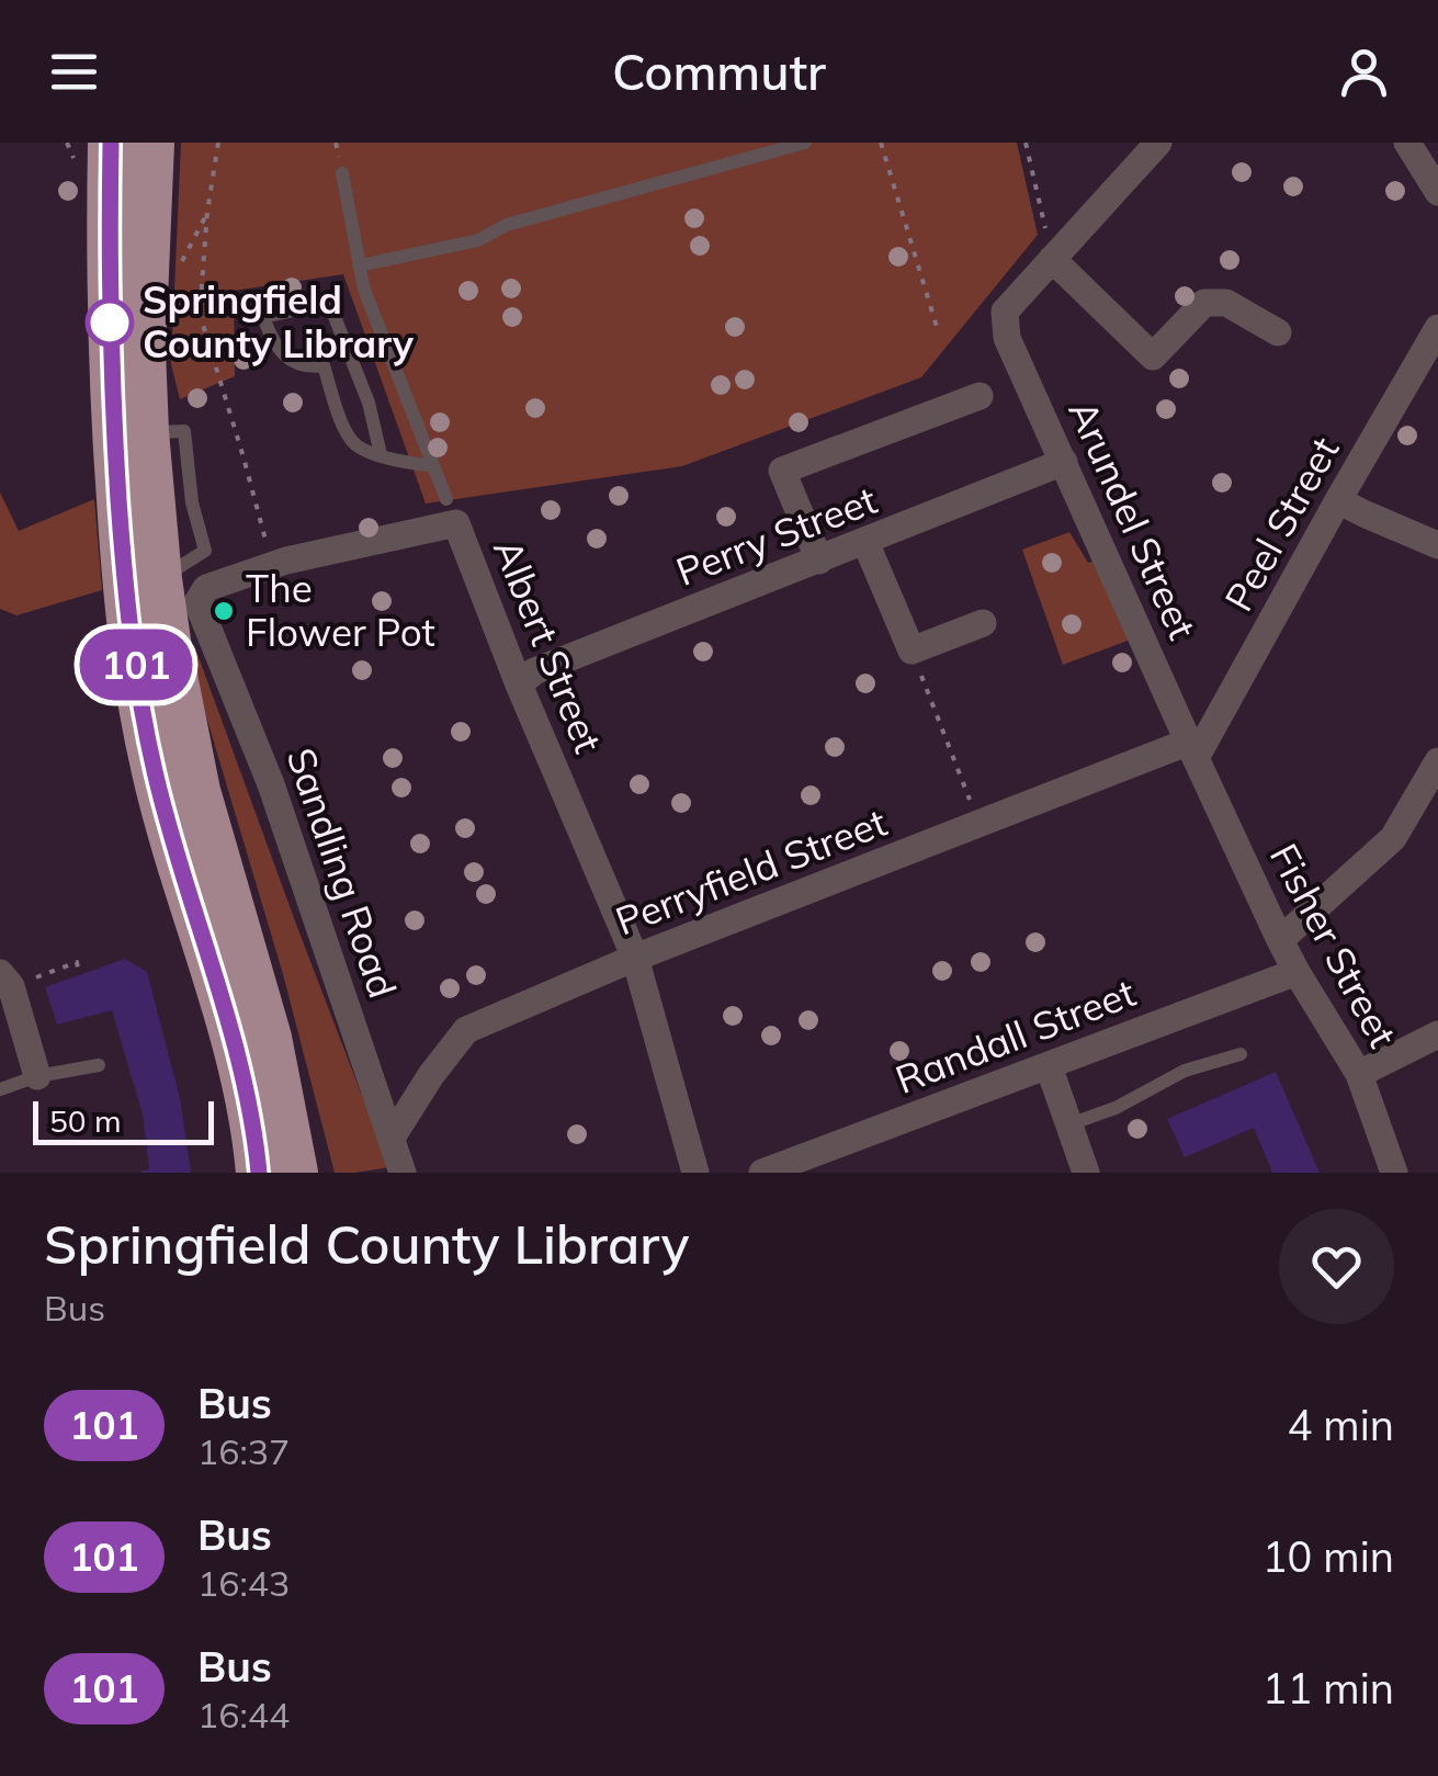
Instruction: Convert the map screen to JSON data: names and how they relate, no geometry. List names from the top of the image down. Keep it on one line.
{"streets":{"street":["Arundel Street","Peel Street","Perry Street","Albert Street","Perryfield Street","Sandling Road","Fisher Street","Randall Street"]},"crossings":[["Arundel Street","Peel Street"],["Arundel Street","Perry Street"],["Arundel Street","Perryfield Street"],["Arundel Street","Fisher Street"],["Peel Street","Perryfield Street"],["Peel Street","Fisher Street"],["Perry Street","Albert Street"],["Albert Street","Perryfield Street"],["Albert Street","Sandling Road"],["Perryfield Street","Sandling Road"],["Perryfield Street","Fisher Street"],["Fisher Street","Randall Street"]],"places":["Springfield County Library","The Flower Pot"],"lines":["bus line 101"],"scale_bar":"50 m","page":{"header":"Commutr","on_map":"101","scale":"50 m","heading":["Springfield County Library","Bus"],"list":[{"mark":"101","name":"Bus","note":"16:37","value":"4 min"},{"mark":"101","name":"Bus","note":"16:43","value":"10 min"},{"mark":"101","name":"Bus","note":"16:44","value":"11 min"}]}}
